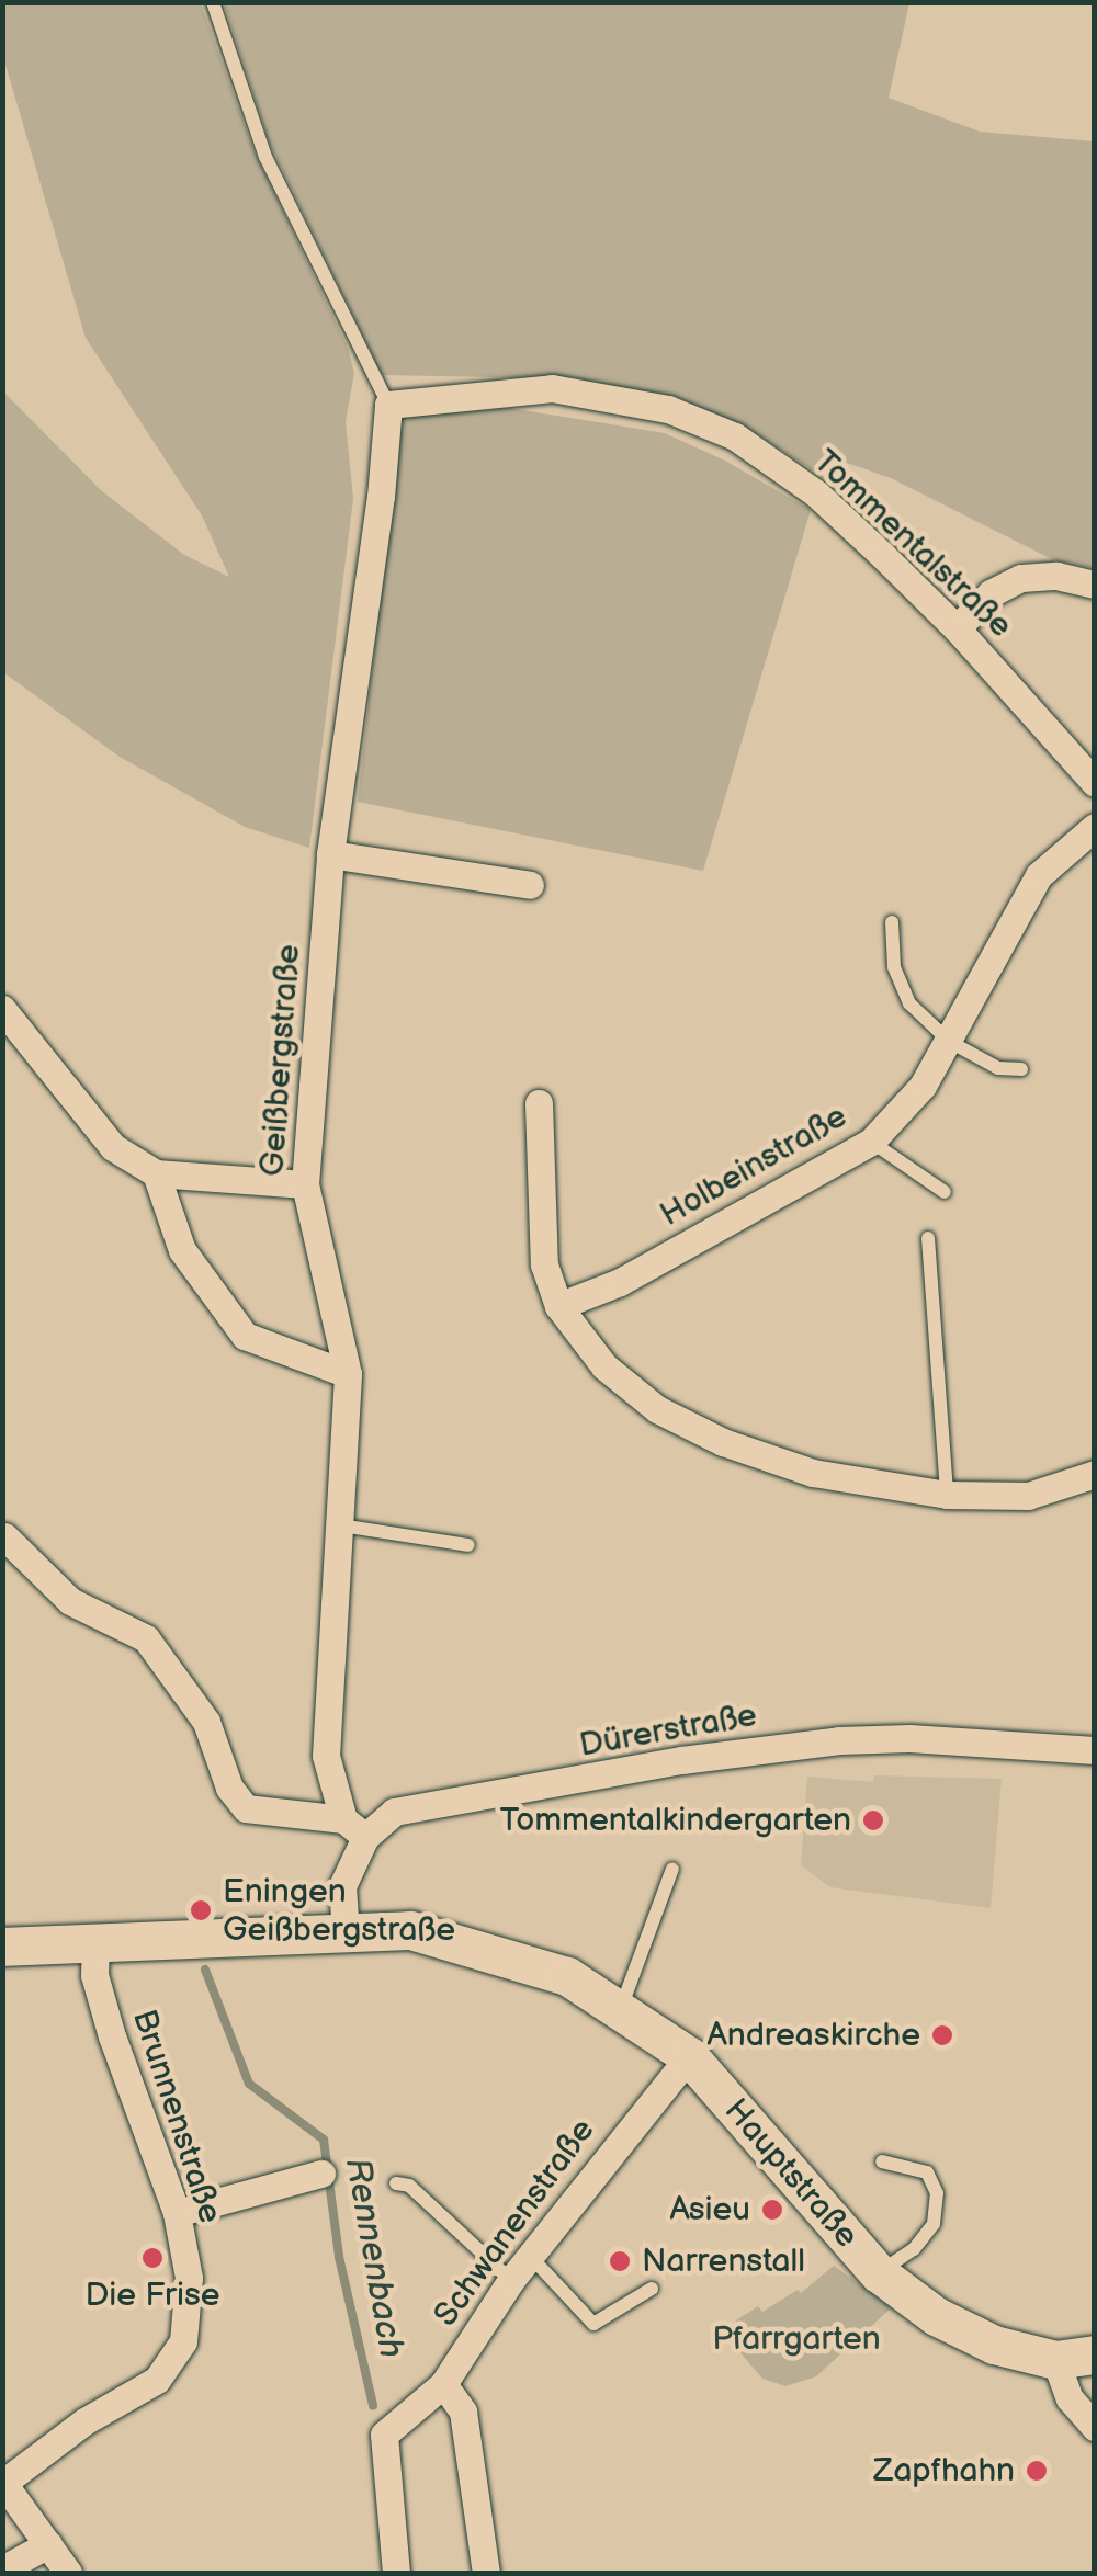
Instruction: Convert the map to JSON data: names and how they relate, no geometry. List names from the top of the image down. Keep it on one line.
{"streets":{"main road":["Hauptstraße"],"street":["Tommentalstraße","Geißbergstraße","Holbeinstraße","Dürerstraße","Brunnenstraße","Schwanenstraße"]},"crossings":[["Tommentalstraße","Geißbergstraße"],["Geißbergstraße","Dürerstraße"],["Brunnenstraße","Hauptstraße"],["Hauptstraße","Schwanenstraße"]],"water":["Rennenbach"],"parks":["Pfarrgarten"],"places":["Tommentalkindergarten","Eningen Geißbergstraße","Andreaskirche","Asieu","Die Frise","Narrenstall","Zapfhahn"]}
